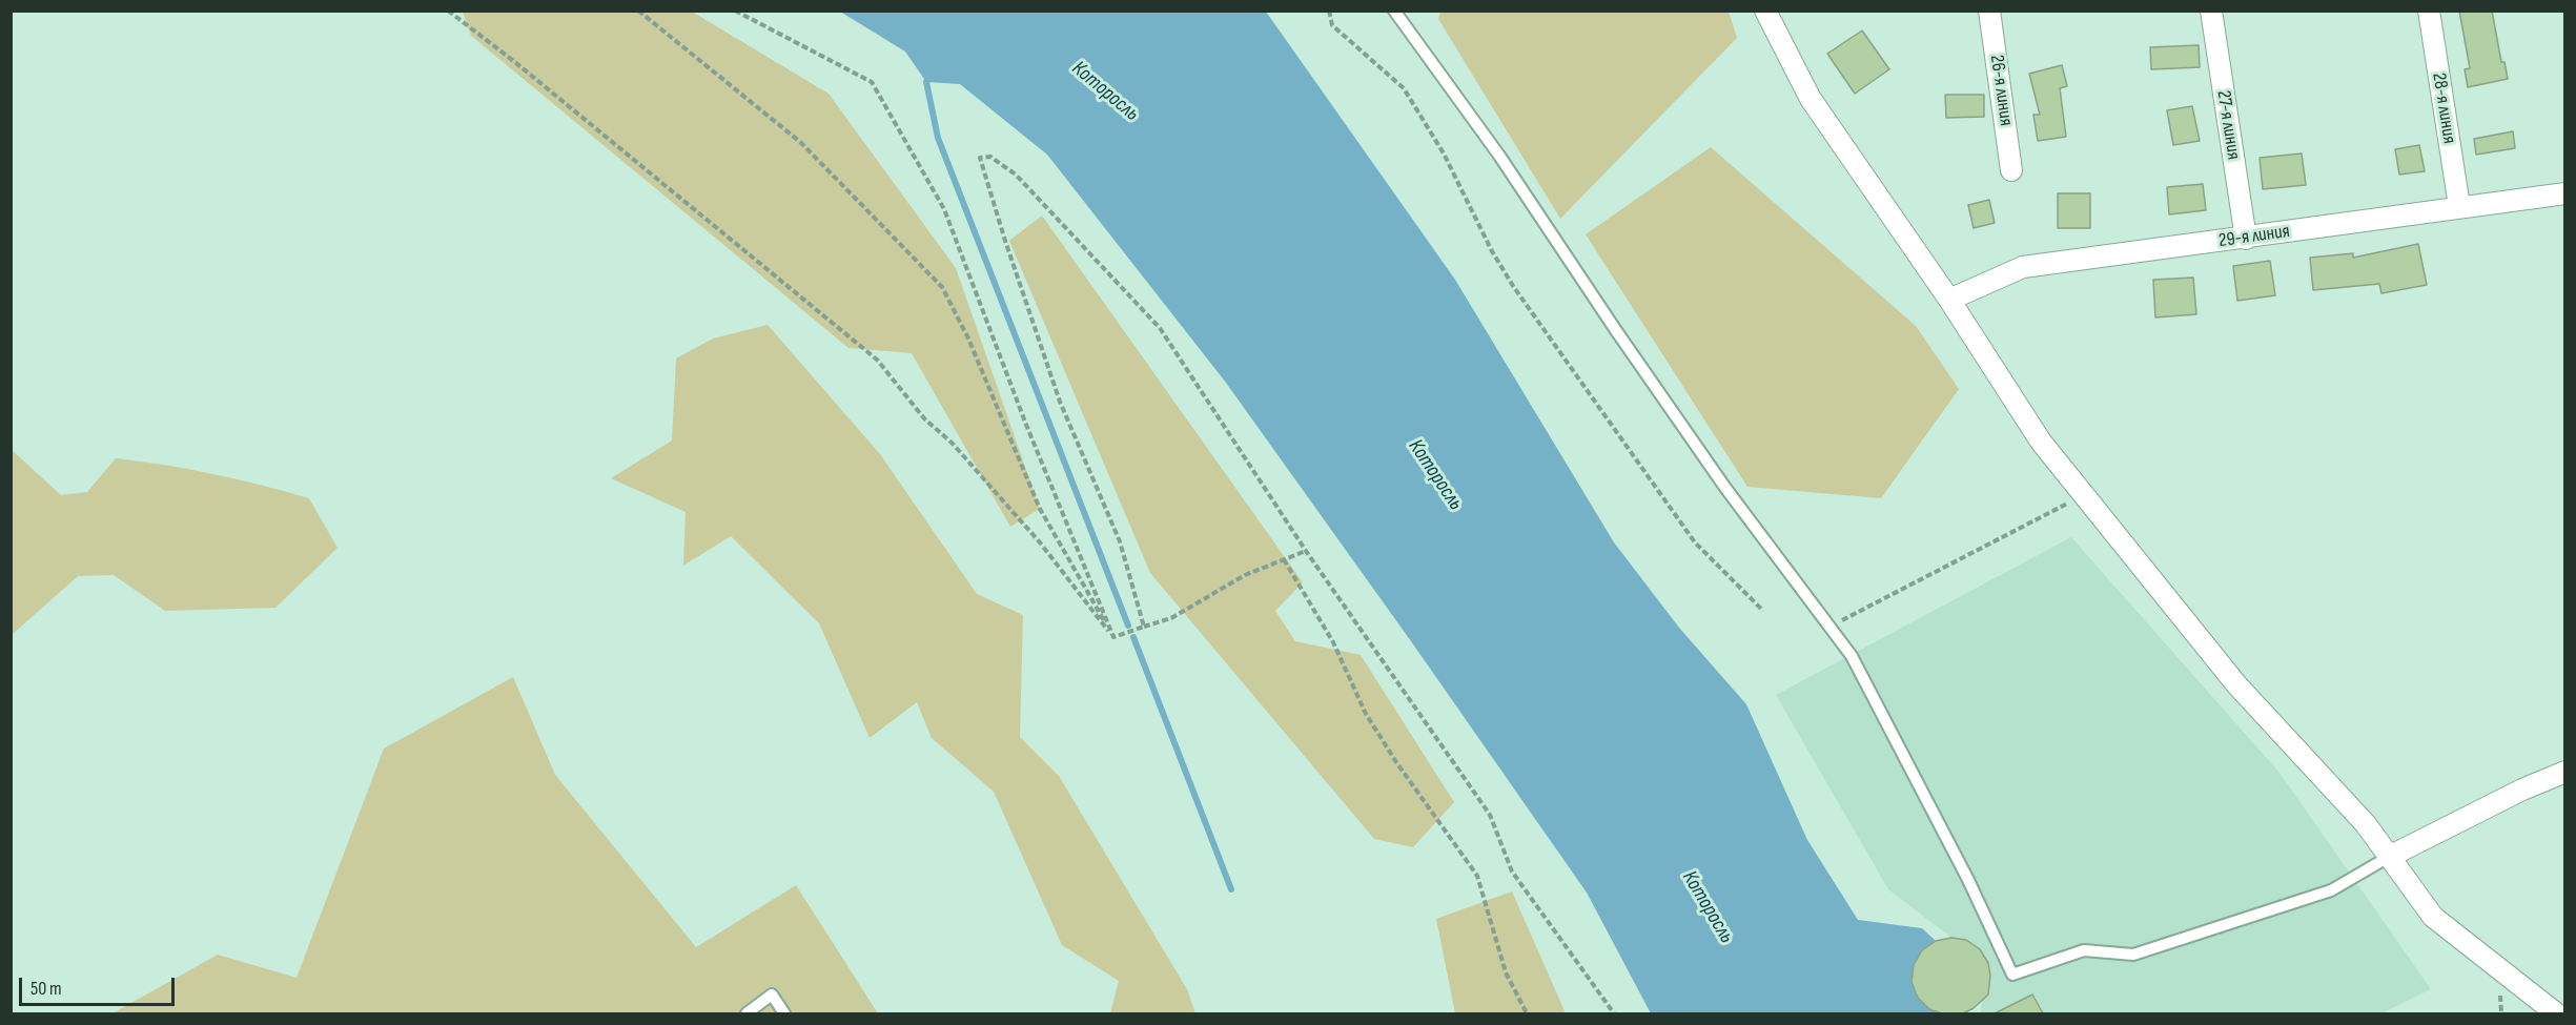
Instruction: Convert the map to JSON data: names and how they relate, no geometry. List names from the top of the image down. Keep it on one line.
{"streets":{"street":["26-я линия","28-я линия","27-я линия","29-я линия"]},"crossings":[["28-я линия","29-я линия"],["27-я линия","29-я линия"]],"water":["Которосль"],"scale_bar":"50 m"}
